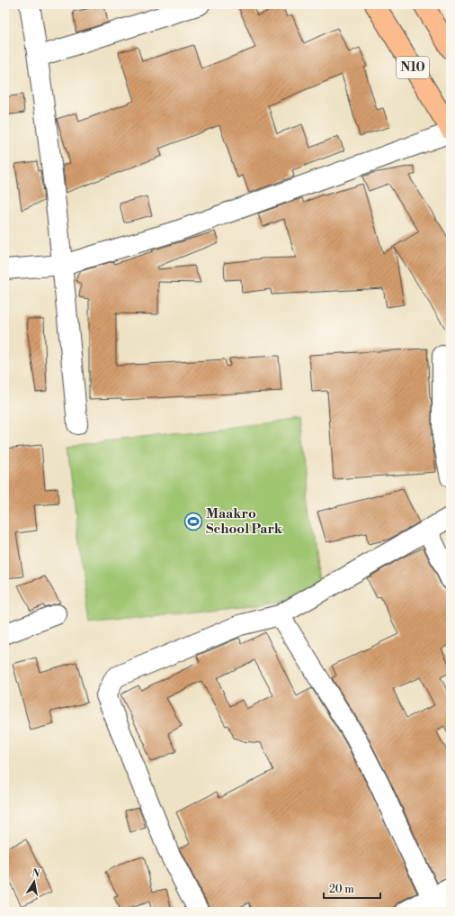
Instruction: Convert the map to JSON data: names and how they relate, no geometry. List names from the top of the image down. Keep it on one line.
{"streets":{"highway":["N10"]},"places":{"sports":["Maakro School Park"]},"scale_bar":"20 m","north":"top"}
